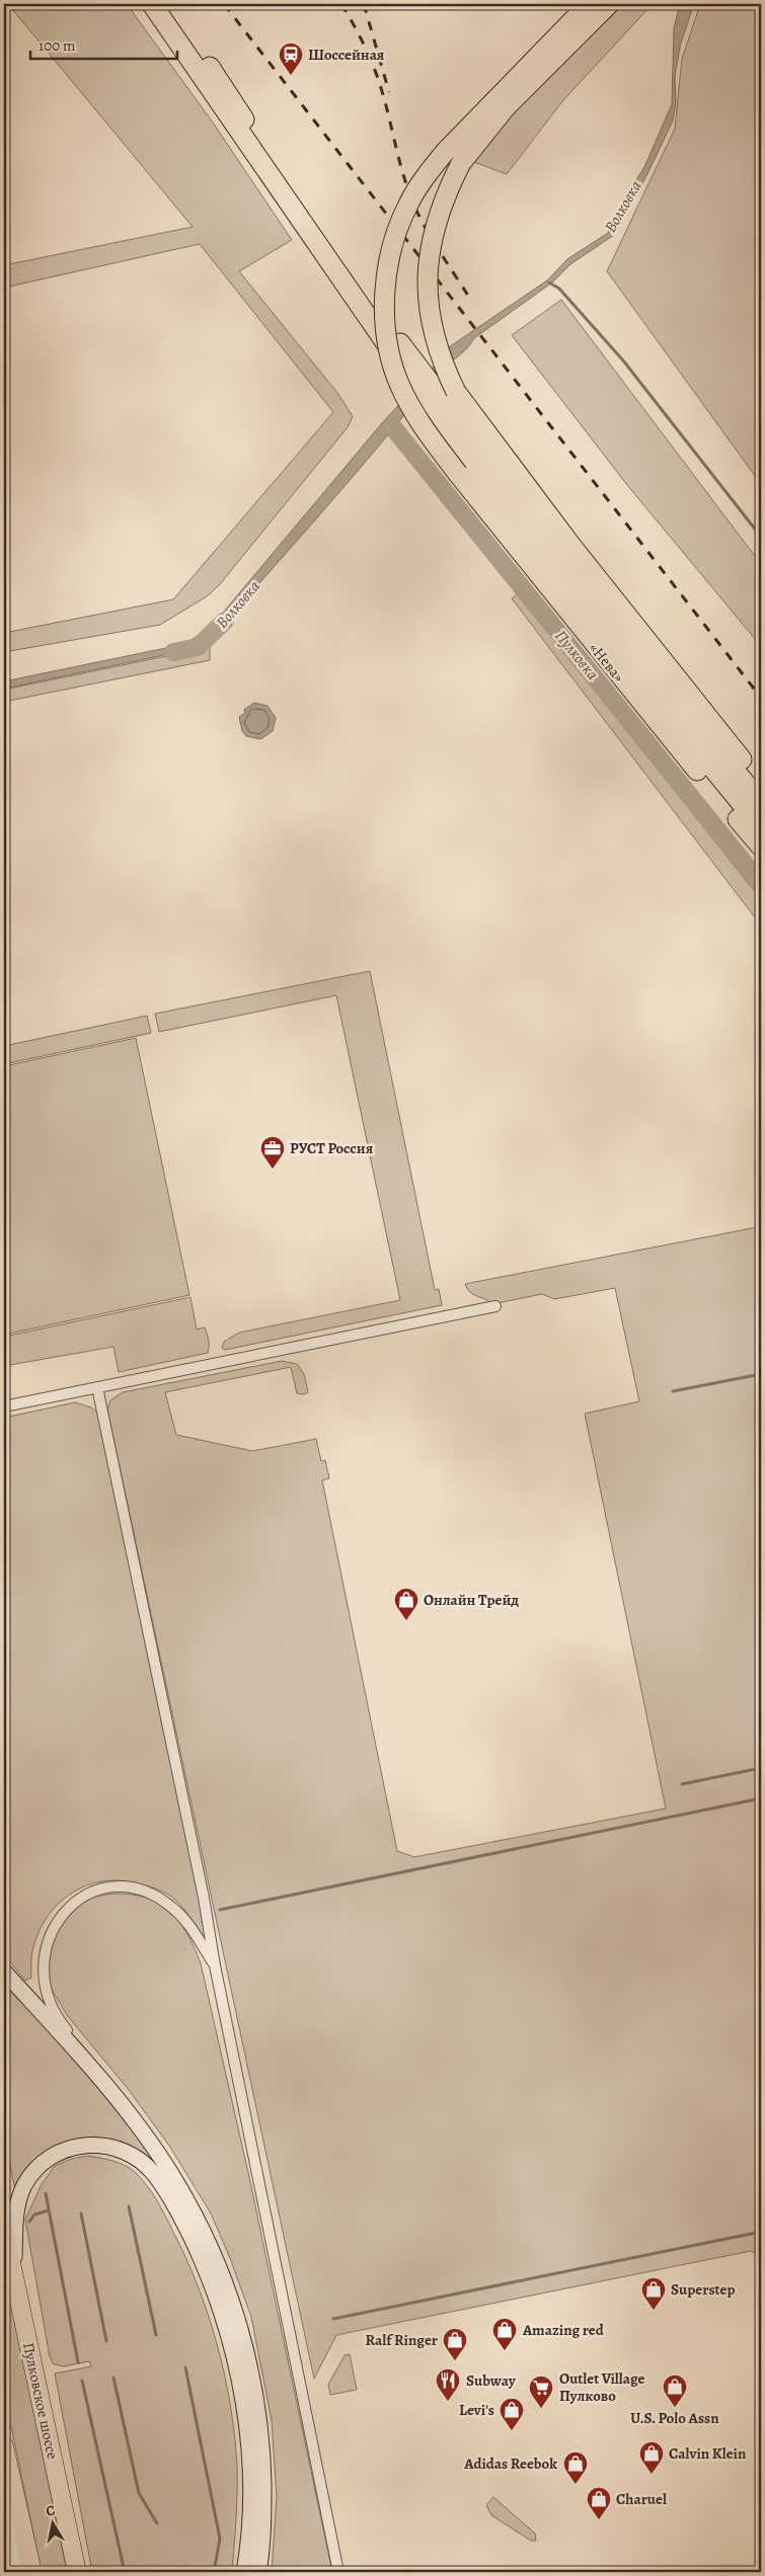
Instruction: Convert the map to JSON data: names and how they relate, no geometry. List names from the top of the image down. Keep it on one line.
{"streets":{"highway":["«Нева»","Пулковское шоссе"]},"water":["Волковка","Пулковка"],"places":{"station":["Шоссейная"],"office":["РУСТ Россия"],"shop":["Онлайн Трейд","Superstep","Amazing red","Ralf Ringer","U.S. Polo Assn","Levi's","Calvin Klein","Adidas Reebok","Charuel"],"restaurant":["Subway"],"supermarket":["Outlet Village Пулково"]},"scale_bar":"100 m","north":"top"}
